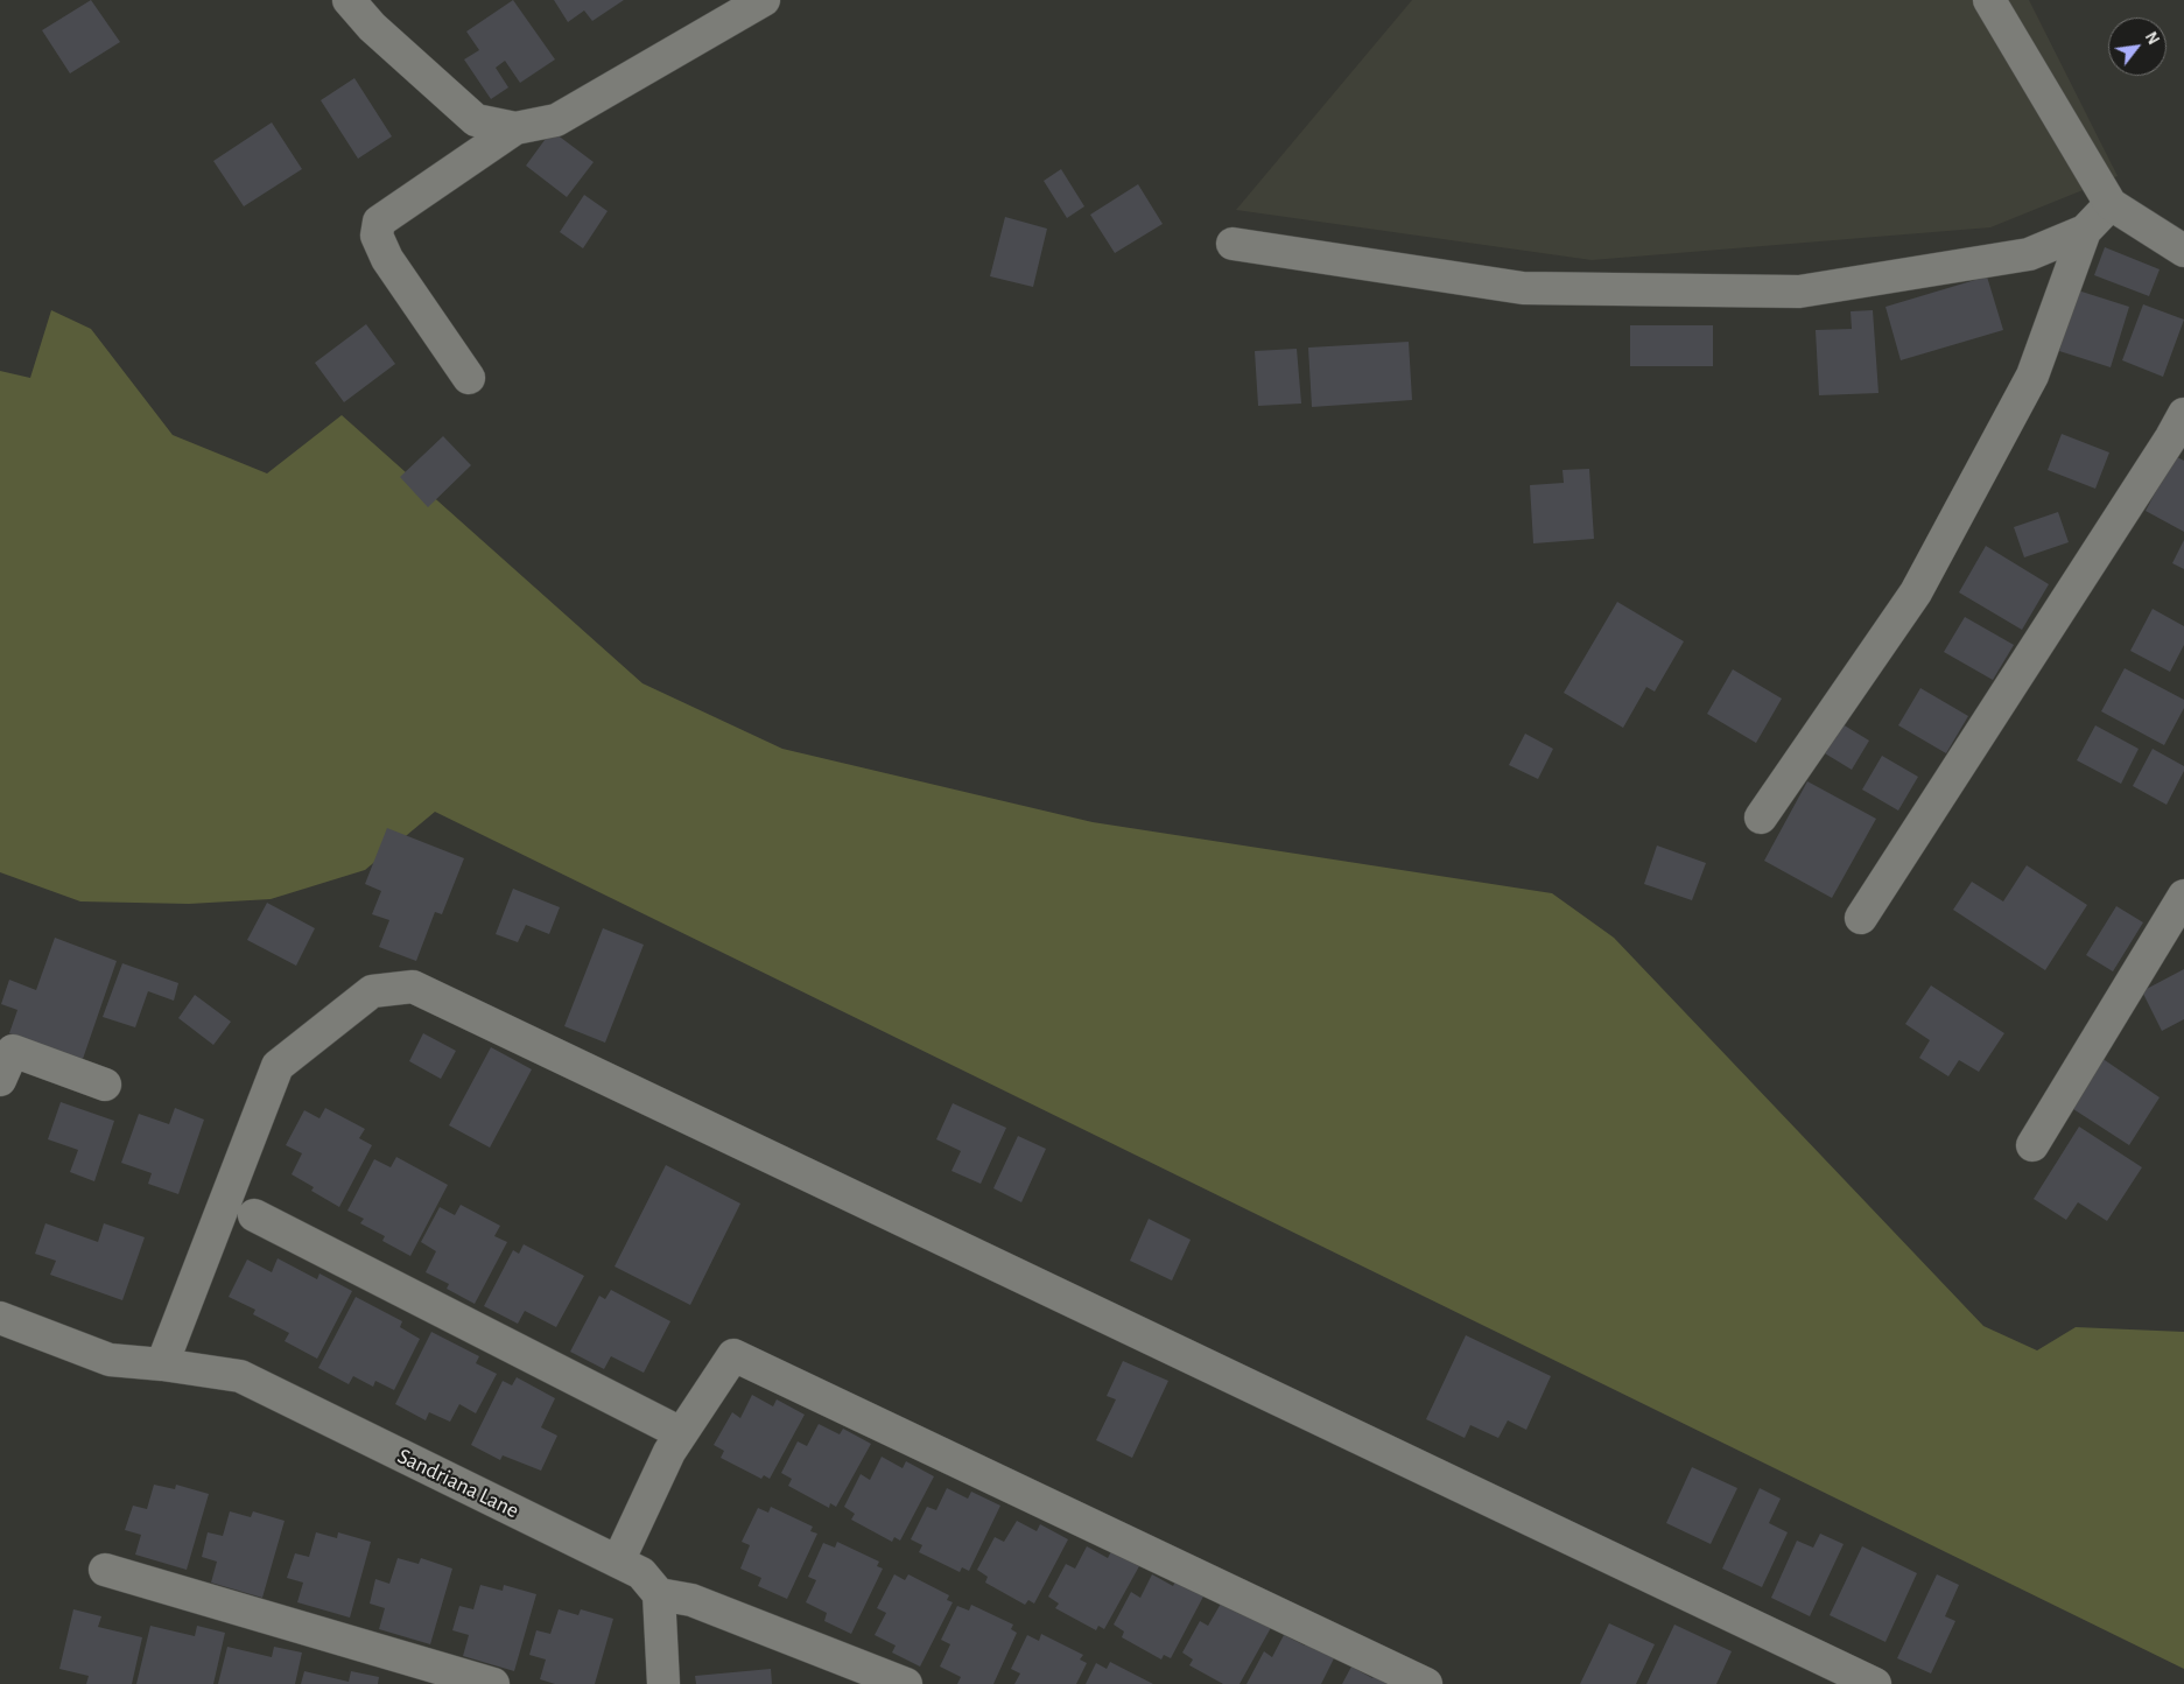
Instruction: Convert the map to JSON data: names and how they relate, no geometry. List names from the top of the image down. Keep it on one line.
{"streets":{"street":["Sandriana Lane"]},"north":"top right"}
